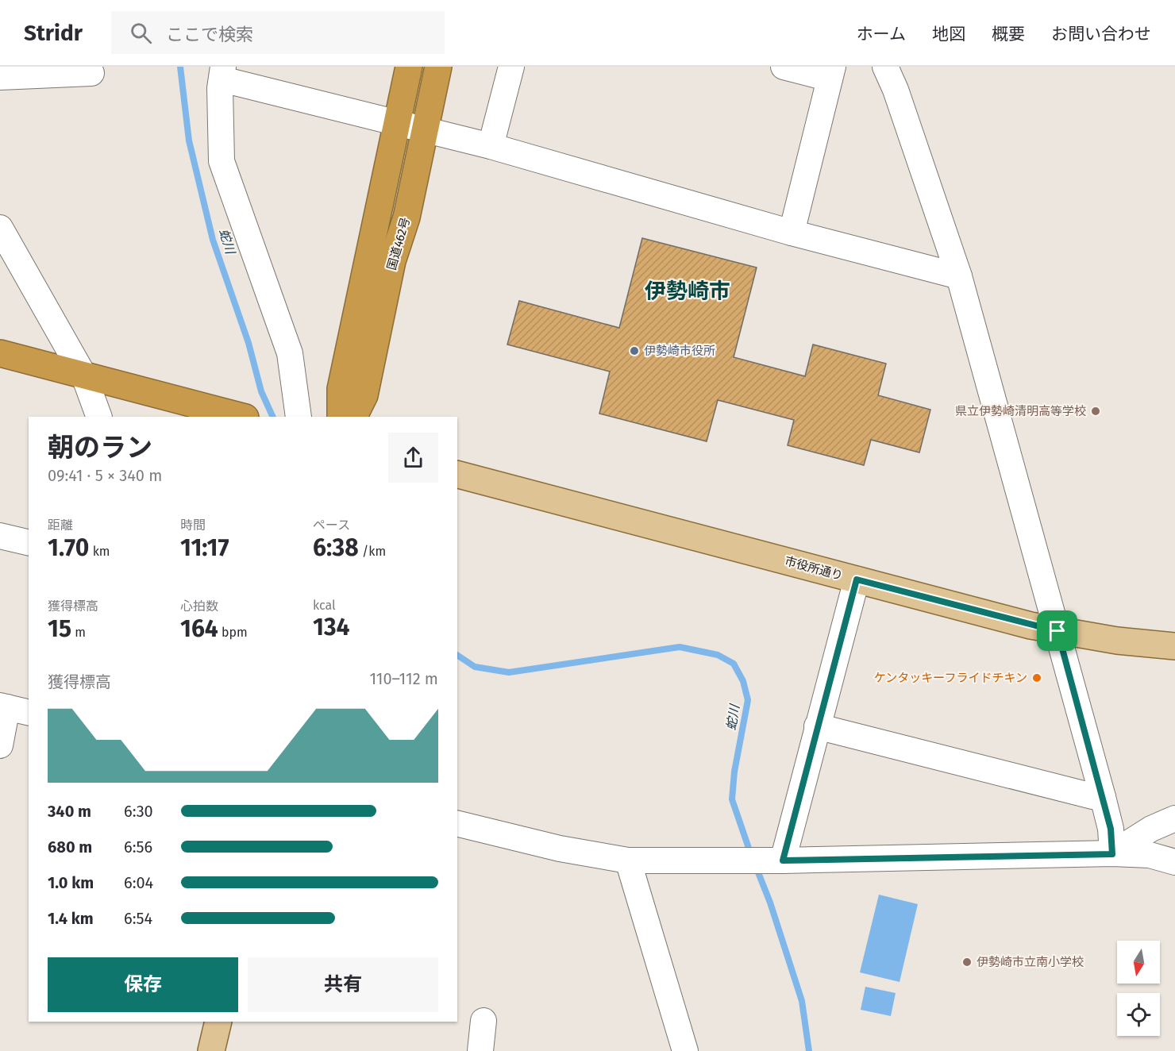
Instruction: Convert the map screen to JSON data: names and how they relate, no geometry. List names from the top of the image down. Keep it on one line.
{"streets":{"highway":["国道462号"],"main road":["市役所通り"]},"districts":["伊勢崎市"],"water":["蛇川"],"places":["伊勢崎市役所","県立伊勢崎清明高等学校","ケンタッキーフライドチキン","伊勢崎市立南小学校"],"north":"bottom","page":{"header":"Stridr","search":"ここで検索","nav":["ホーム","地図","概要","お問い合わせ"],"heading":["朝のラン","09:41 · 5 × 340 m"],"stats":[["距離","1.70 km"],["時間","11:17"],["ペース","6:38 /km"],["獲得標高","15 m"],["心拍数","164 bpm"],["kcal","134"]],"chart":["獲得標高","110–112 m"],"list":[{"name":"340 m","note":"6:30"},{"name":"680 m","note":"6:56"},{"name":"1.0 km","note":"6:04"},{"name":"1.4 km","note":"6:54"}],"buttons":["保存","共有"]}}
